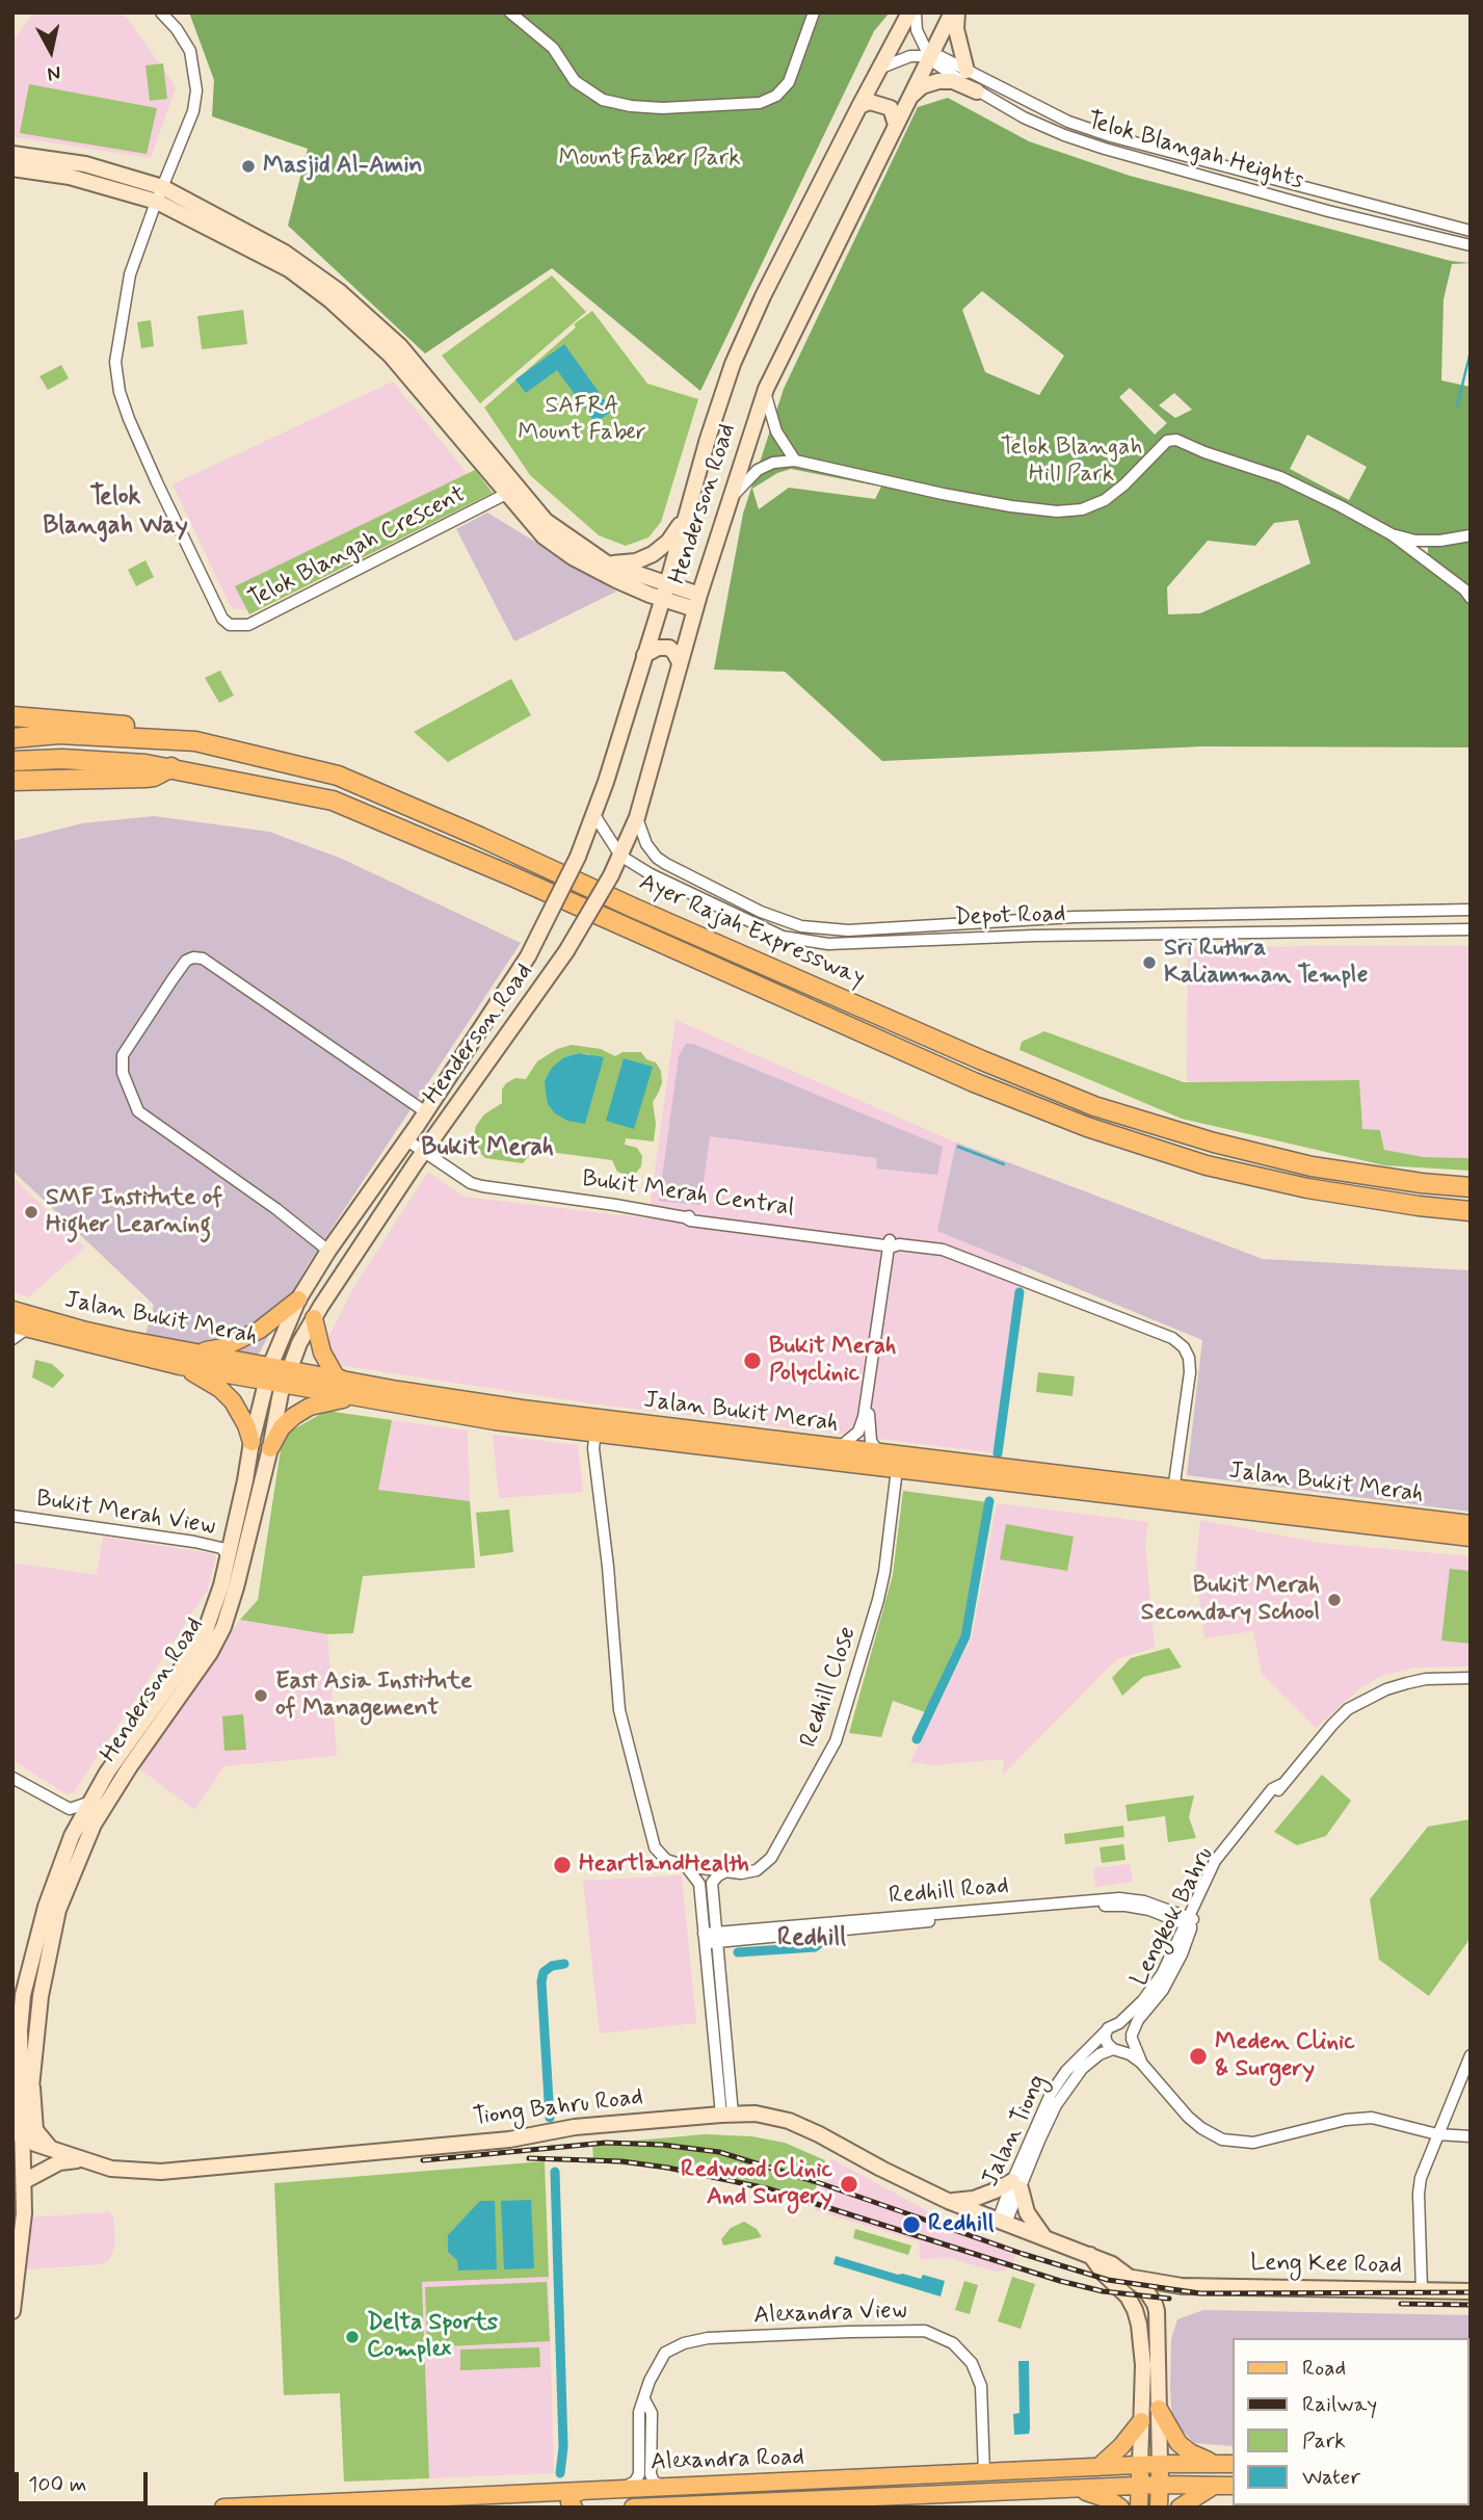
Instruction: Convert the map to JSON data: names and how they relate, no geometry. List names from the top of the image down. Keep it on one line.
{"streets":{"highway":["Ayer Rajah Expressway"],"main road":["Henderson Road","Jalan Bukit Merah","Tiong Bahru Road","Leng Kee Road","Alexandra Road"],"street":["Telok Blangah Heights","Telok Blangah Crescent","Depot Road","Bukit Merah Central","Bukit Merah View","Redhill Close","Redhill Road","Lengkok Bahru","Jalan Tiong","Alexandra View"]},"crossings":[["Telok Blangah Heights","Henderson Road"],["Henderson Road","Depot Road"],["Henderson Road","Bukit Merah Central"],["Henderson Road","Jalan Bukit Merah"],["Henderson Road","Bukit Merah View"],["Henderson Road","Tiong Bahru Road"],["Bukit Merah Central","Jalan Bukit Merah"],["Jalan Bukit Merah","Redhill Close"],["Redhill Road","Lengkok Bahru"],["Lengkok Bahru","Jalan Tiong"],["Tiong Bahru Road","Jalan Tiong"],["Tiong Bahru Road","Leng Kee Road"],["Tiong Bahru Road","Alexandra Road"],["Alexandra View","Alexandra Road"]],"districts":["Telok Blangah Way","Bukit Merah","Redhill"],"parks":["Mount Faber Park","SAFRA Mount Faber","Telok Blangah Hill Park"],"places":["Masjid Al-Amin","Sri Ruthra Kaliamman Temple","SMF Institute of Higher Learning","Bukit Merah Polyclinic","Bukit Merah Secondary School","East Asia Institute of Management","HeartlandHealth","Meden Clinic & Surgery","Redwood Clinic And Surgery","Redhill","Delta Sports Complex"],"legend":["Road","Railway","Park","Water"],"scale_bar":"100 m","north":"bottom"}
